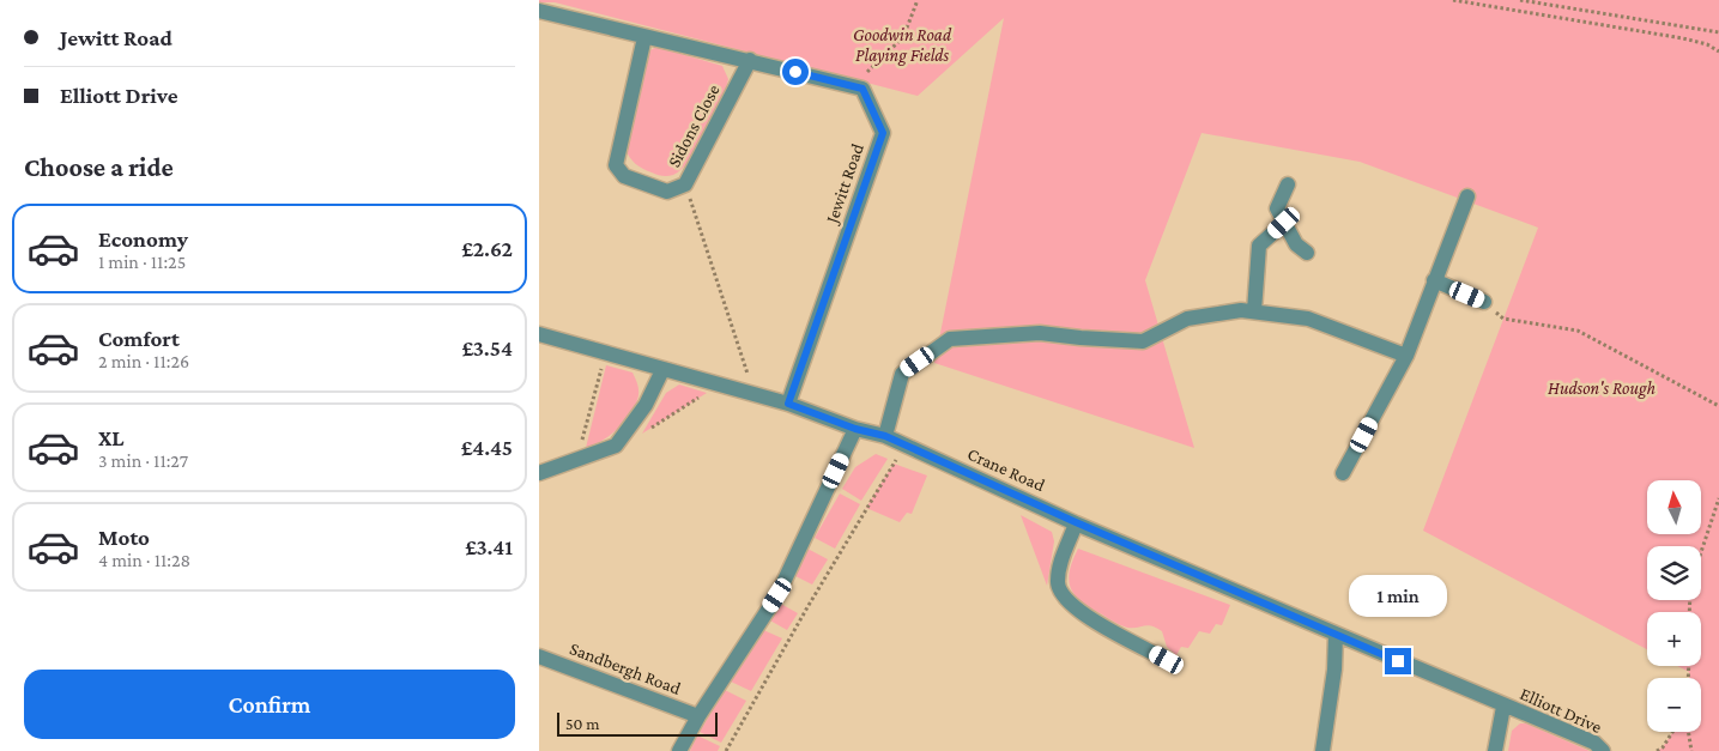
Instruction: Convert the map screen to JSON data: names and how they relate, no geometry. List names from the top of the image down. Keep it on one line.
{"streets":{"street":["Sidons Close","Jewitt Road","Crane Road","Sandbergh Road","Elliott Drive"]},"crossings":[["Jewitt Road","Crane Road"],["Crane Road","Elliott Drive"]],"parks":["Goodwin Road Playing Fields","Hudson's Rough"],"scale_bar":"50 m","north":"top","page":{"banner":["Jewitt Road","Elliott Drive"],"heading":"Choose a ride","list":[{"name":"Economy","note":"1 min · 11:25","value":"£2.62"},{"name":"Comfort","note":"2 min · 11:26","value":"£3.54"},{"name":"XL","note":"3 min · 11:27","value":"£4.45"},{"name":"Moto","note":"4 min · 11:28","value":"£3.41"}],"map_buttons":["+","−"],"bubble":"1 min","buttons":"Confirm","scale":"50 m"}}
